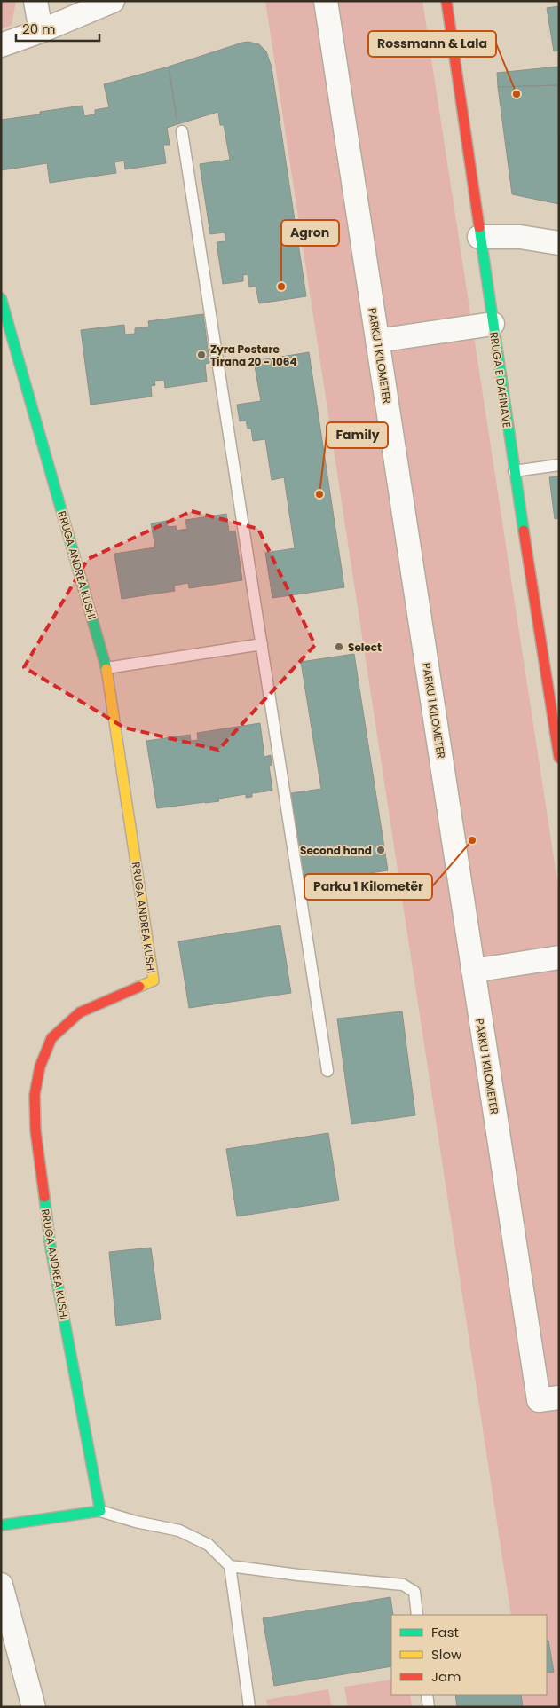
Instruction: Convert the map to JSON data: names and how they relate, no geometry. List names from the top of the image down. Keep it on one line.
{"streets":{"street":["PARKU 1 KILOMETER","RRUGA E DAFINAVE","RRUGA ANDREA KUSHI"]},"places":["Rossmann & Lala","Agron","Zyra Postare Tirana 20 - 1064","Family","Select","Parku 1 Kilometër","Second hand"],"legend":["Fast","Slow","Jam"],"scale_bar":"20 m"}
